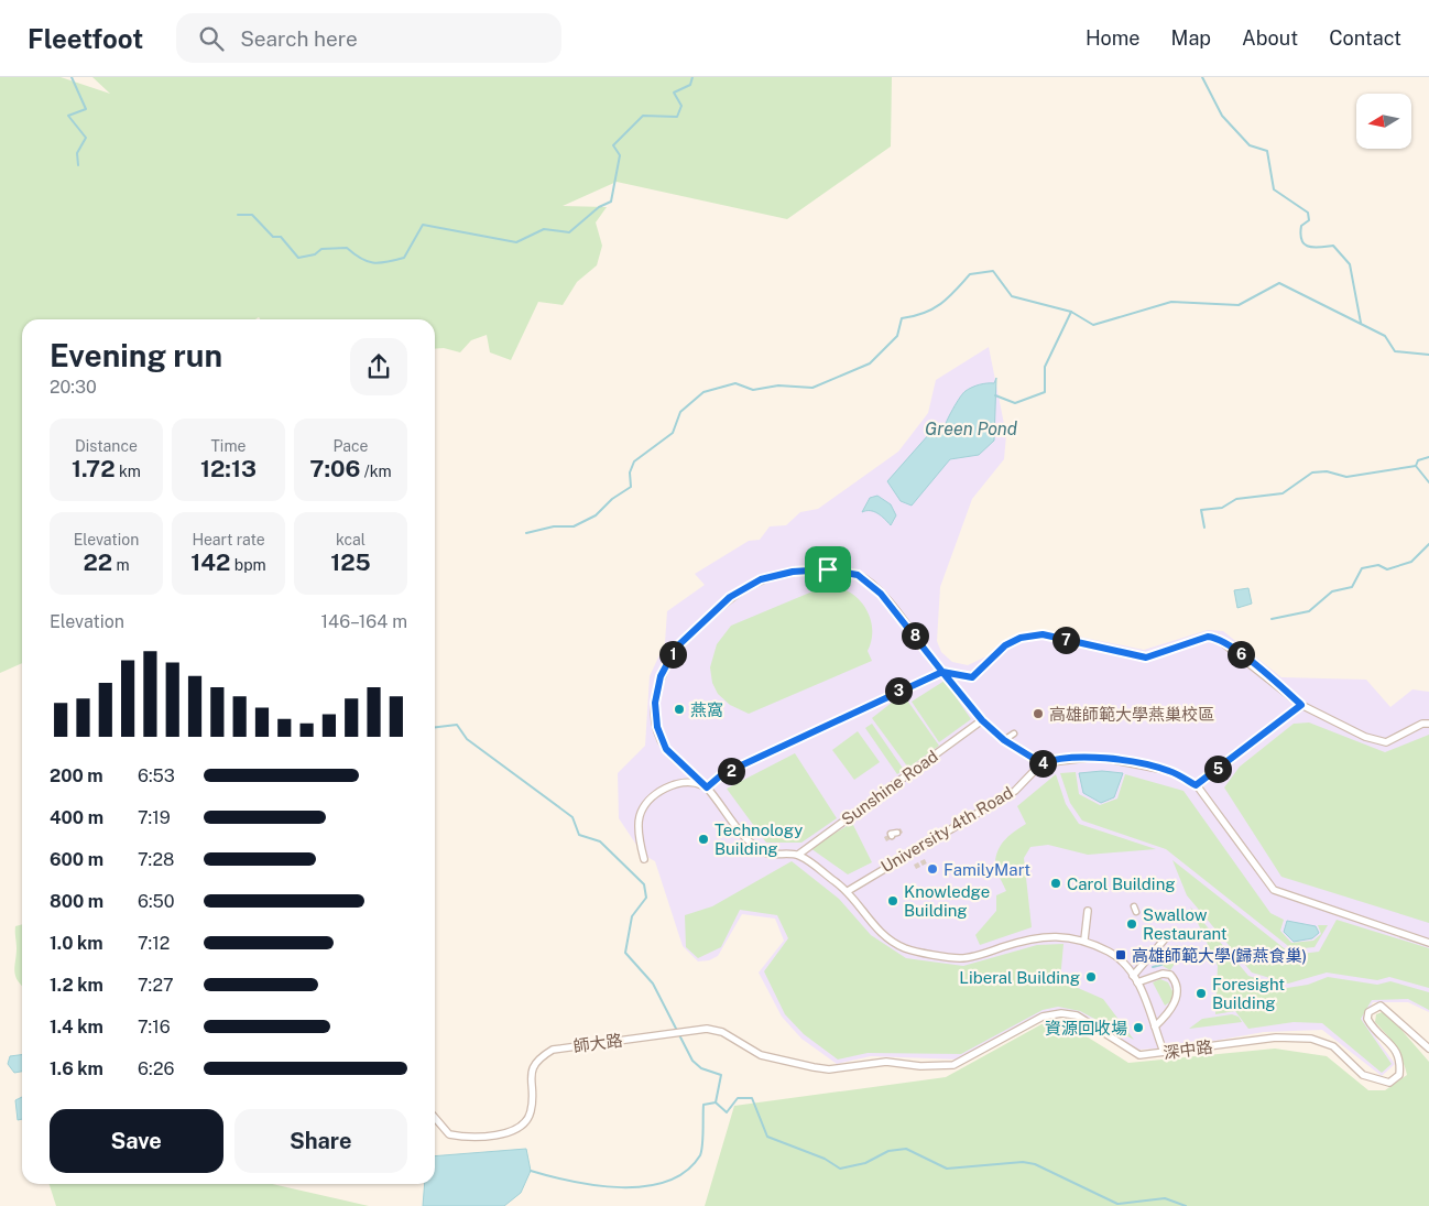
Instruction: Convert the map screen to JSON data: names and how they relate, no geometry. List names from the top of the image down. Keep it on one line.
{"streets":{"street":["Sunshine Road","University 4th Road","師大路","深中路"]},"crossings":[["師大路","深中路"]],"water":["Green Pond"],"places":{"other":["燕窩","高雄師範大學燕巢校區","Technology Building","FamilyMart","Carol Building","Knowledge Building","Swallow Restaurant","Liberal Building","Foresight Building","資源回收場"],"transit":["高雄師範大學(歸燕食巢)"]},"north":"left","page":{"header":"Fleetfoot","search":"Search here","nav":["Home","Map","About","Contact"],"heading":["Evening run","20:30"],"stats":[["Distance","1.72 km"],["Time","12:13"],["Pace","7:06 /km"],["Elevation","22 m"],["Heart rate","142 bpm"],["kcal","125"]],"chart":["Elevation","146–164 m"],"pins":["8","7","1","6","3","4","5","2"],"list":[{"name":"200 m","note":"6:53"},{"name":"400 m","note":"7:19"},{"name":"600 m","note":"7:28"},{"name":"800 m","note":"6:50"},{"name":"1.0 km","note":"7:12"},{"name":"1.2 km","note":"7:27"},{"name":"1.4 km","note":"7:16"},{"name":"1.6 km","note":"6:26"}],"buttons":["Save","Share"]}}
